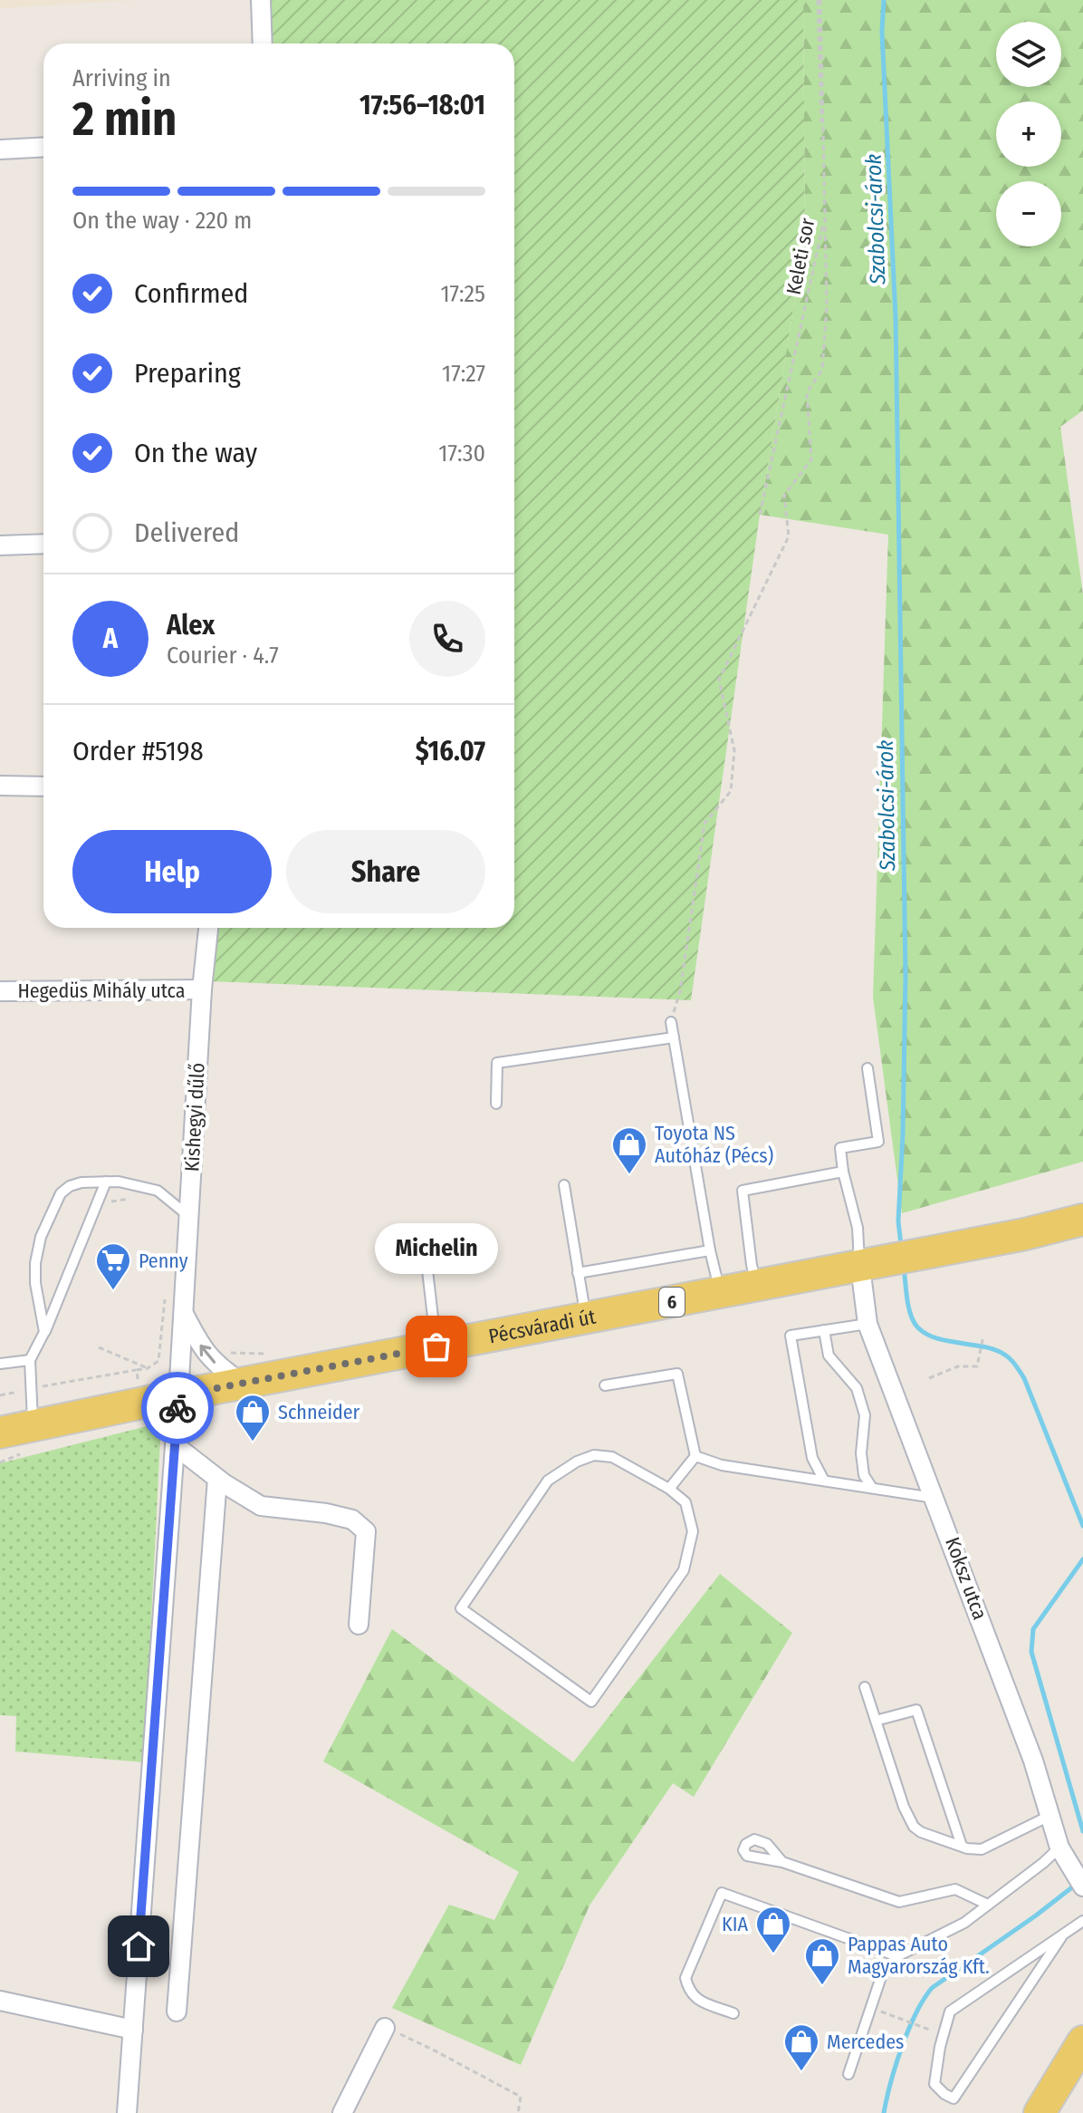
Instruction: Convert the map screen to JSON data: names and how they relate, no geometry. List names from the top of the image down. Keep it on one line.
{"streets":{"main road":["6","Pécsváradi út"],"street":["Hegedüs Mihály utca","Kishegyi dűlő","Koksz utca"],"path":["Keleti sor"]},"crossings":[["Hegedüs Mihály utca","Kishegyi dűlő"],["Kishegyi dűlő","Pécsváradi út"],["Pécsváradi út","Koksz utca"]],"water":["Szabolcsi-árok"],"places":{"shop":["Toyota NS Autóház (Pécs)","Schneider","KIA","Pappas Auto Magyarország Kft.","Mercedes"],"supermarket":["Penny"],"other":["Michelin"]},"page":{"map_buttons":["+","−"],"heading":["2 min","Arriving in","17:56–18:01"],"panel":["Alex","Courier · 4.7","Order #5198","$16.07"],"bar":"On the way · 220 m","list":[["Confirmed","17:25"],["Preparing","17:27"],["On the way","17:30"],"Delivered"],"round":"A","buttons":["Help","Share"],"bubble":"Michelin"}}
